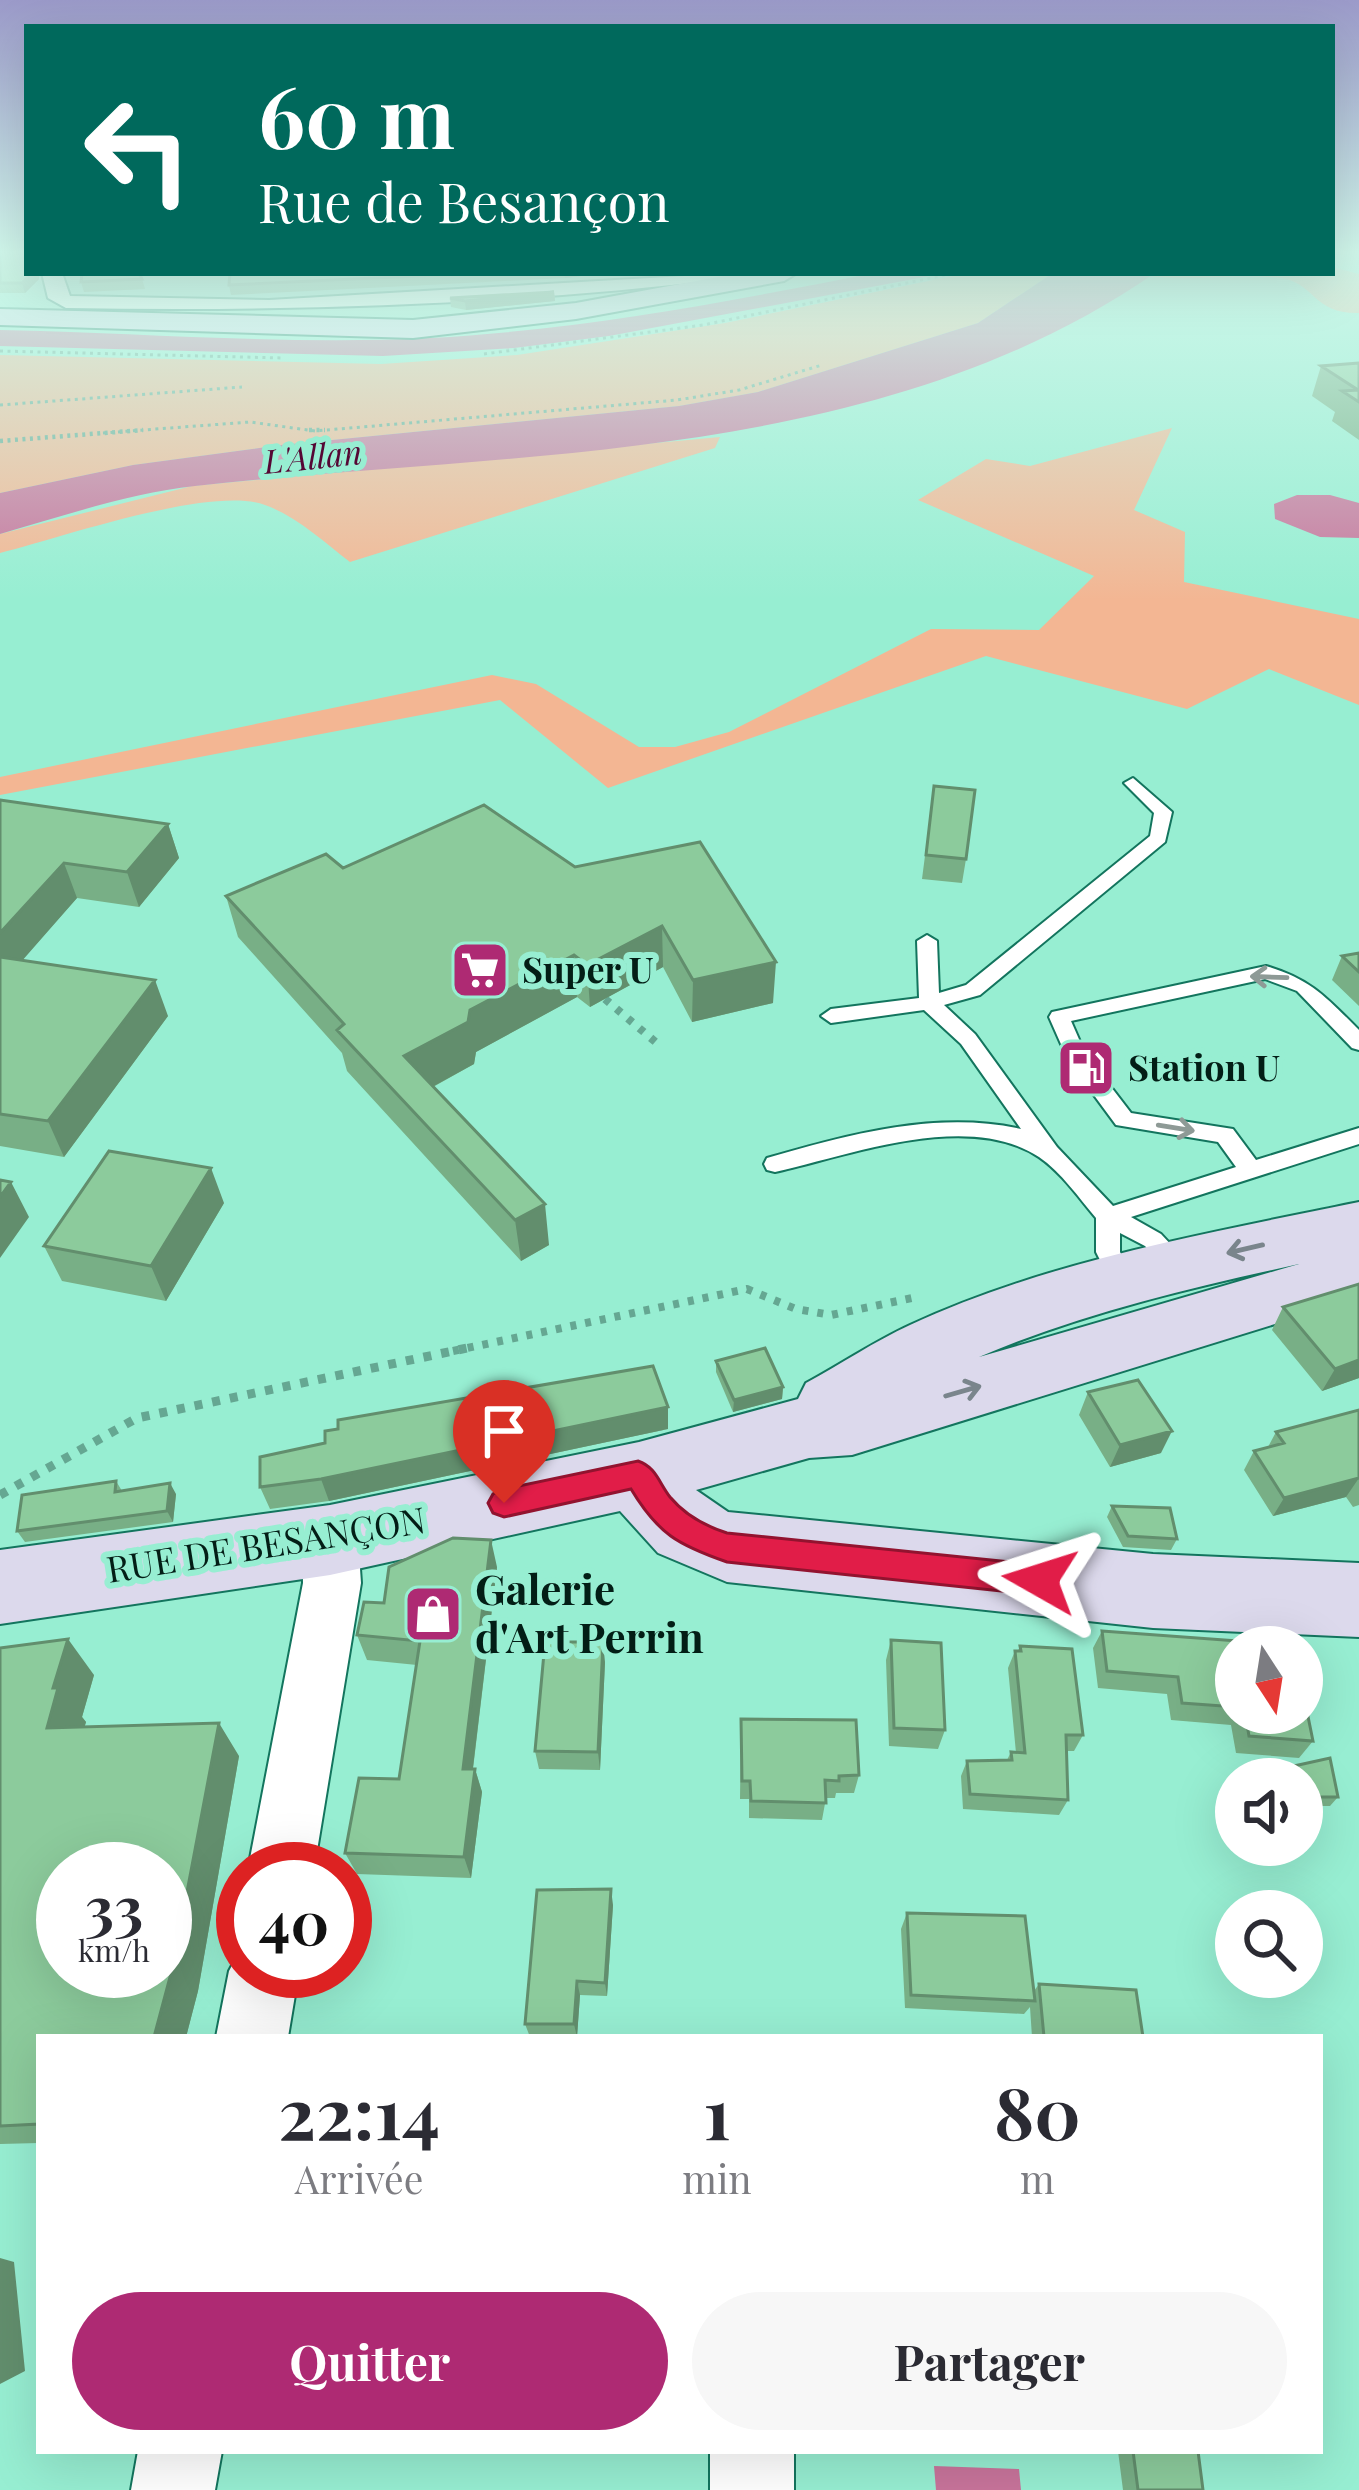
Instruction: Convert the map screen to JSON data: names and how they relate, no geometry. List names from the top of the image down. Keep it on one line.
{"streets":{"main road":["RUE DE BESANÇON"]},"water":["L'Allan"],"places":{"supermarket":["Super U"],"fuel station":["Station U"],"shop":["Galerie d'Art Perrin"]},"north":"bottom","page":{"turn":["60 m","Rue de Besançon"],"speed":"33 km/h","limit":"40","eta":["22:14","Arrivée","1","min","80","m"],"buttons":["Quitter","Partager"]}}
